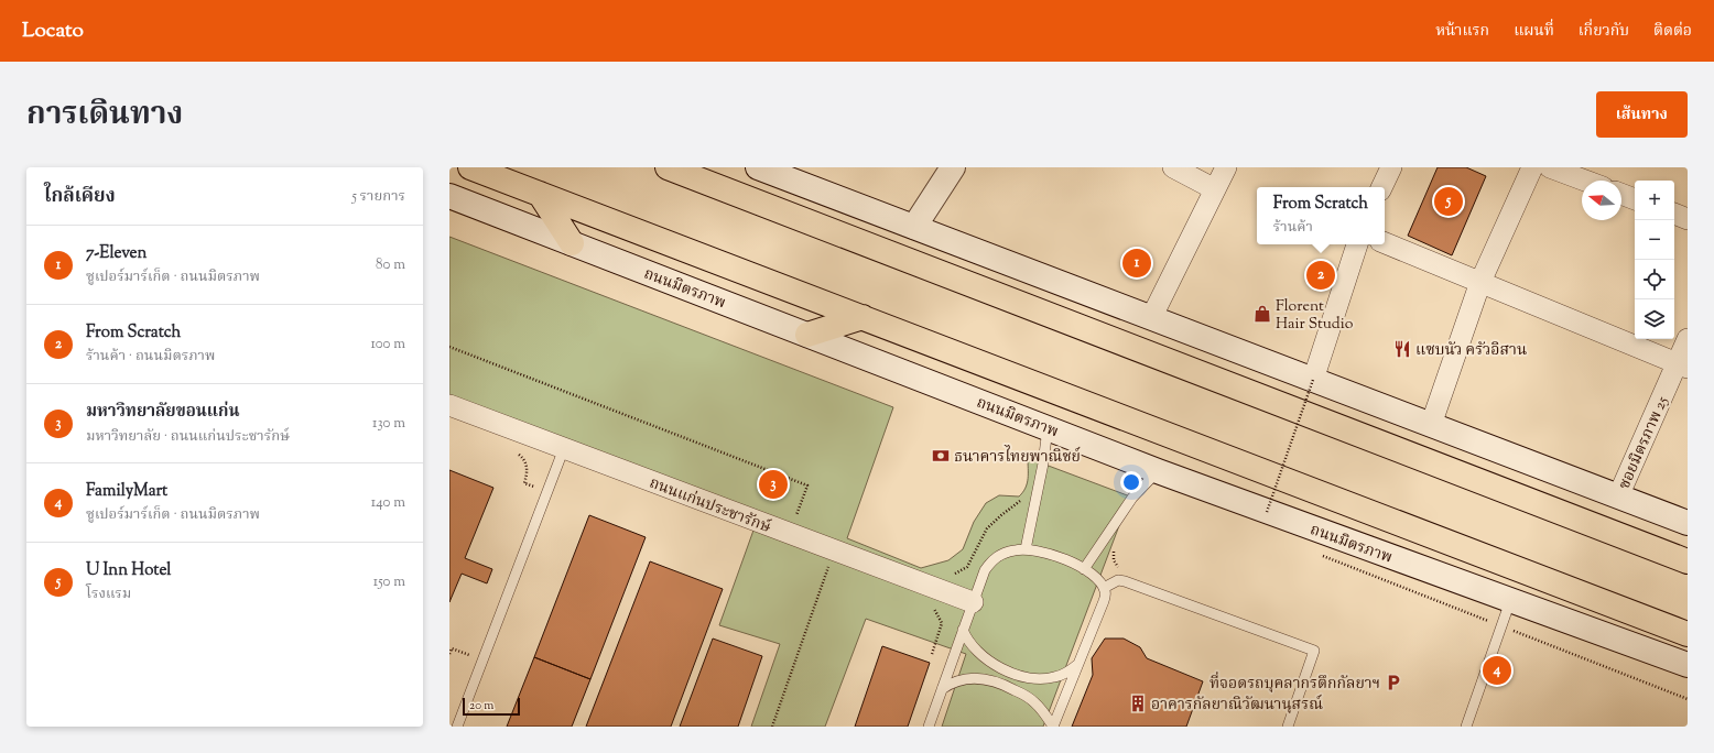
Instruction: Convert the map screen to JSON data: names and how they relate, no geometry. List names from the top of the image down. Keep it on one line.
{"streets":{"main road":["ถนนมิตรภาพ"],"street":["ซอยมิตรภาพ 25","ถนนแก่นประชารักษ์"]},"places":{"shop":["Florent Hair Studio"],"restaurant":["แซบนัว ครัวอิสาน"],"bank":["ธนาคารไทยพาณิชย์"],"parking":["ที่จอดรถบุคลากรตึกกัลยาฯ"],"building":["อาคารกัลยาณิวัฒนานุสรณ์"]},"scale_bar":"20 m","north":"left","page":{"header":"Locato","nav":["หน้าแรก","แผนที่","เกี่ยวกับ","ติดต่อ"],"title":"การเดินทาง","buttons":"เส้นทาง","heading":["ใกล้เคียง","5 รายการ"],"map_buttons":["+","−"],"pins":["5","1","2","3","4"],"popup":["From Scratch","ร้านค้า"],"list":[{"mark":"1","name":"7-Eleven","note":"ซูเปอร์มาร์เก็ต · ถนนมิตรภาพ","value":"80 m"},{"mark":"2","name":"From Scratch","note":"ร้านค้า · ถนนมิตรภาพ","value":"100 m"},{"mark":"3","name":"มหาวิทยาลัยขอนแก่น","note":"มหาวิทยาลัย · ถนนแก่นประชารักษ์","value":"130 m"},{"mark":"4","name":"FamilyMart","note":"ซูเปอร์มาร์เก็ต · ถนนมิตรภาพ","value":"140 m"},{"mark":"5","name":"U Inn Hotel","note":"โรงแรม","value":"150 m"}],"scale":"20 m"}}
